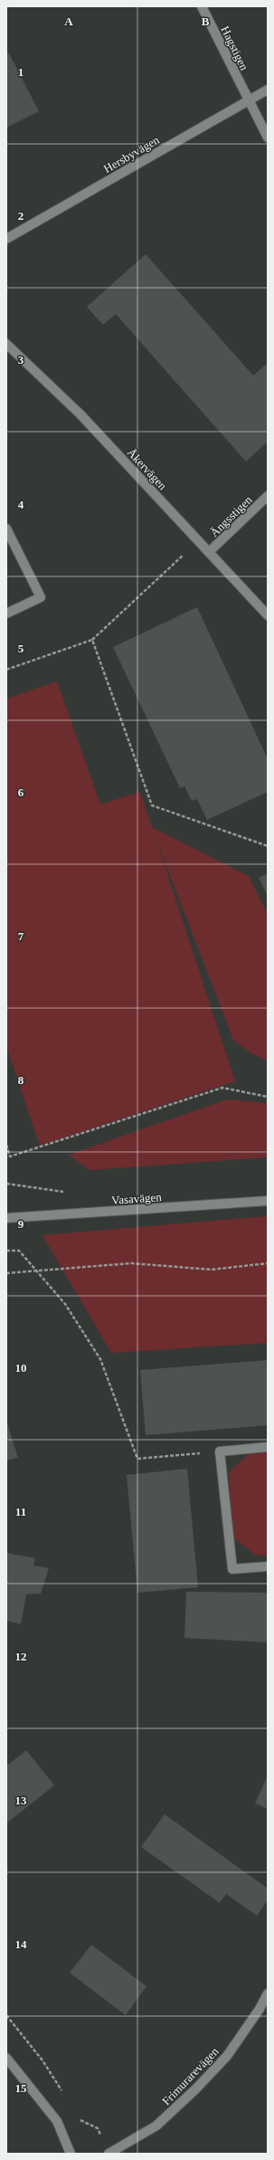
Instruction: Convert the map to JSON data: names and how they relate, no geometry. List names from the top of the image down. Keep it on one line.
{"streets":{"street":["Hagstigen","Hersbyvägen","Åkervägen","Ängsstigen","Vasavägen","Frimurarevägen"]},"crossings":[["Hagstigen","Hersbyvägen"],["Åkervägen","Ängsstigen"]],"grid":{"columns":["A","B"],"rows":["1","2","3","4","5","6","7","8","9","10","11","12","13","14","15"]}}
